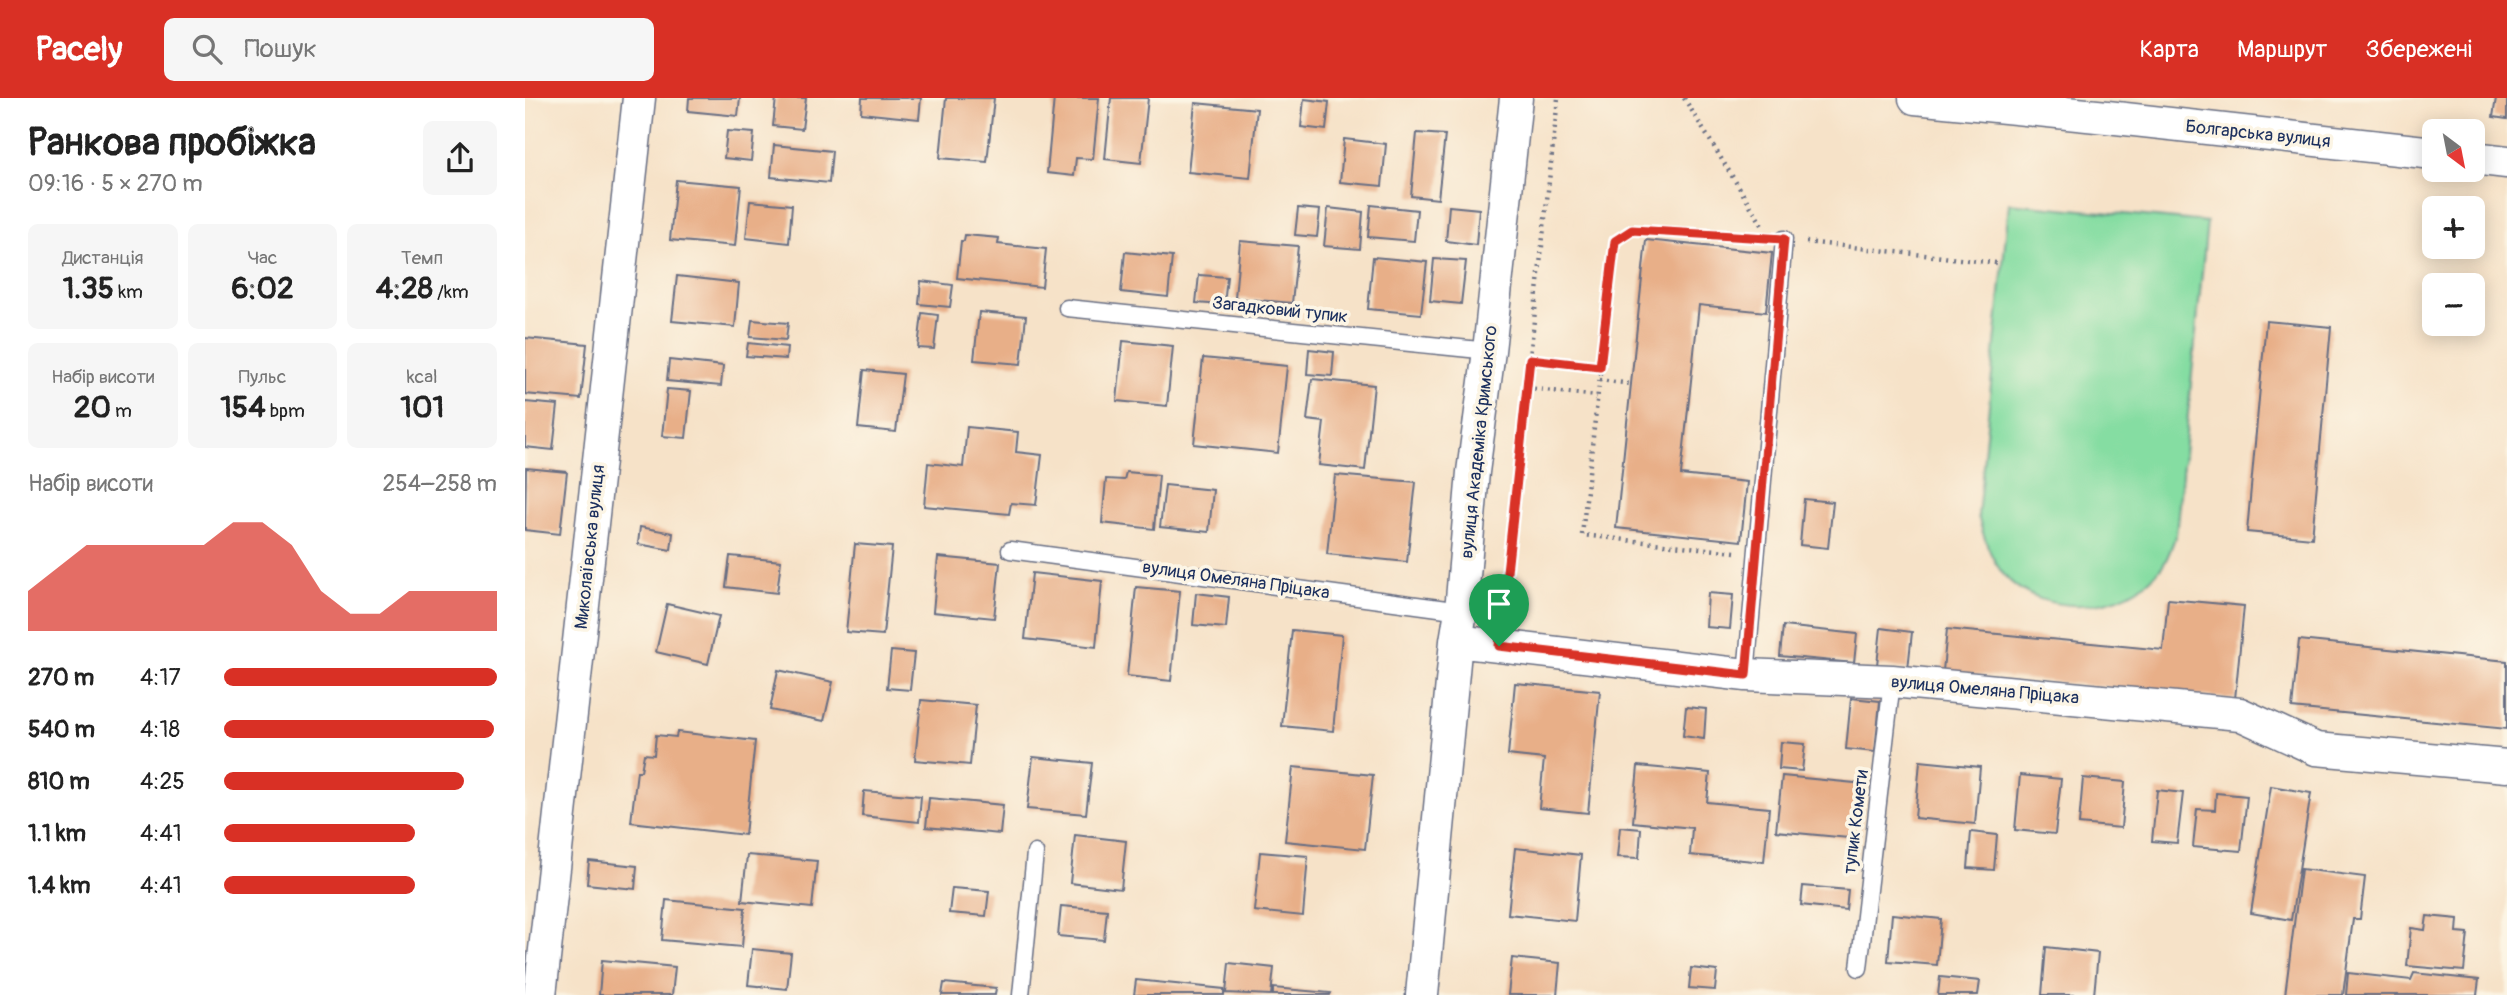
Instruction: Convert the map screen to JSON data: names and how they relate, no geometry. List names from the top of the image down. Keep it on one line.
{"streets":{"street":["Болгарська вулиця","вулиця Академіка Кримського","Миколаївська вулиця","вулиця Омеляна Пріцака"],"lane":["Загадковий тупик","тупик Комети"]},"crossings":[["Загадковий тупик","вулиця Академіка Кримського"],["вулиця Академіка Кримського","вулиця Омеляна Пріцака"],["вулиця Омеляна Пріцака","тупик Комети"]],"north":"bottom right","page":{"header":"Pacely","search":"Пошук","nav":["Карта","Маршрут","Збережені"],"heading":["Ранкова пробіжка","09:16 · 5 × 270 m"],"map_buttons":["+","−"],"stats":[["Дистанція","1.35 km"],["Час","6:02"],["Темп","4:28 /km"],["Набір висоти","20 m"],["Пульс","154 bpm"],["kcal","101"]],"chart":["Набір висоти","254–258 m"],"list":[{"name":"270 m","note":"4:17"},{"name":"540 m","note":"4:18"},{"name":"810 m","note":"4:25"},{"name":"1.1 km","note":"4:41"},{"name":"1.4 km","note":"4:41"}]}}
